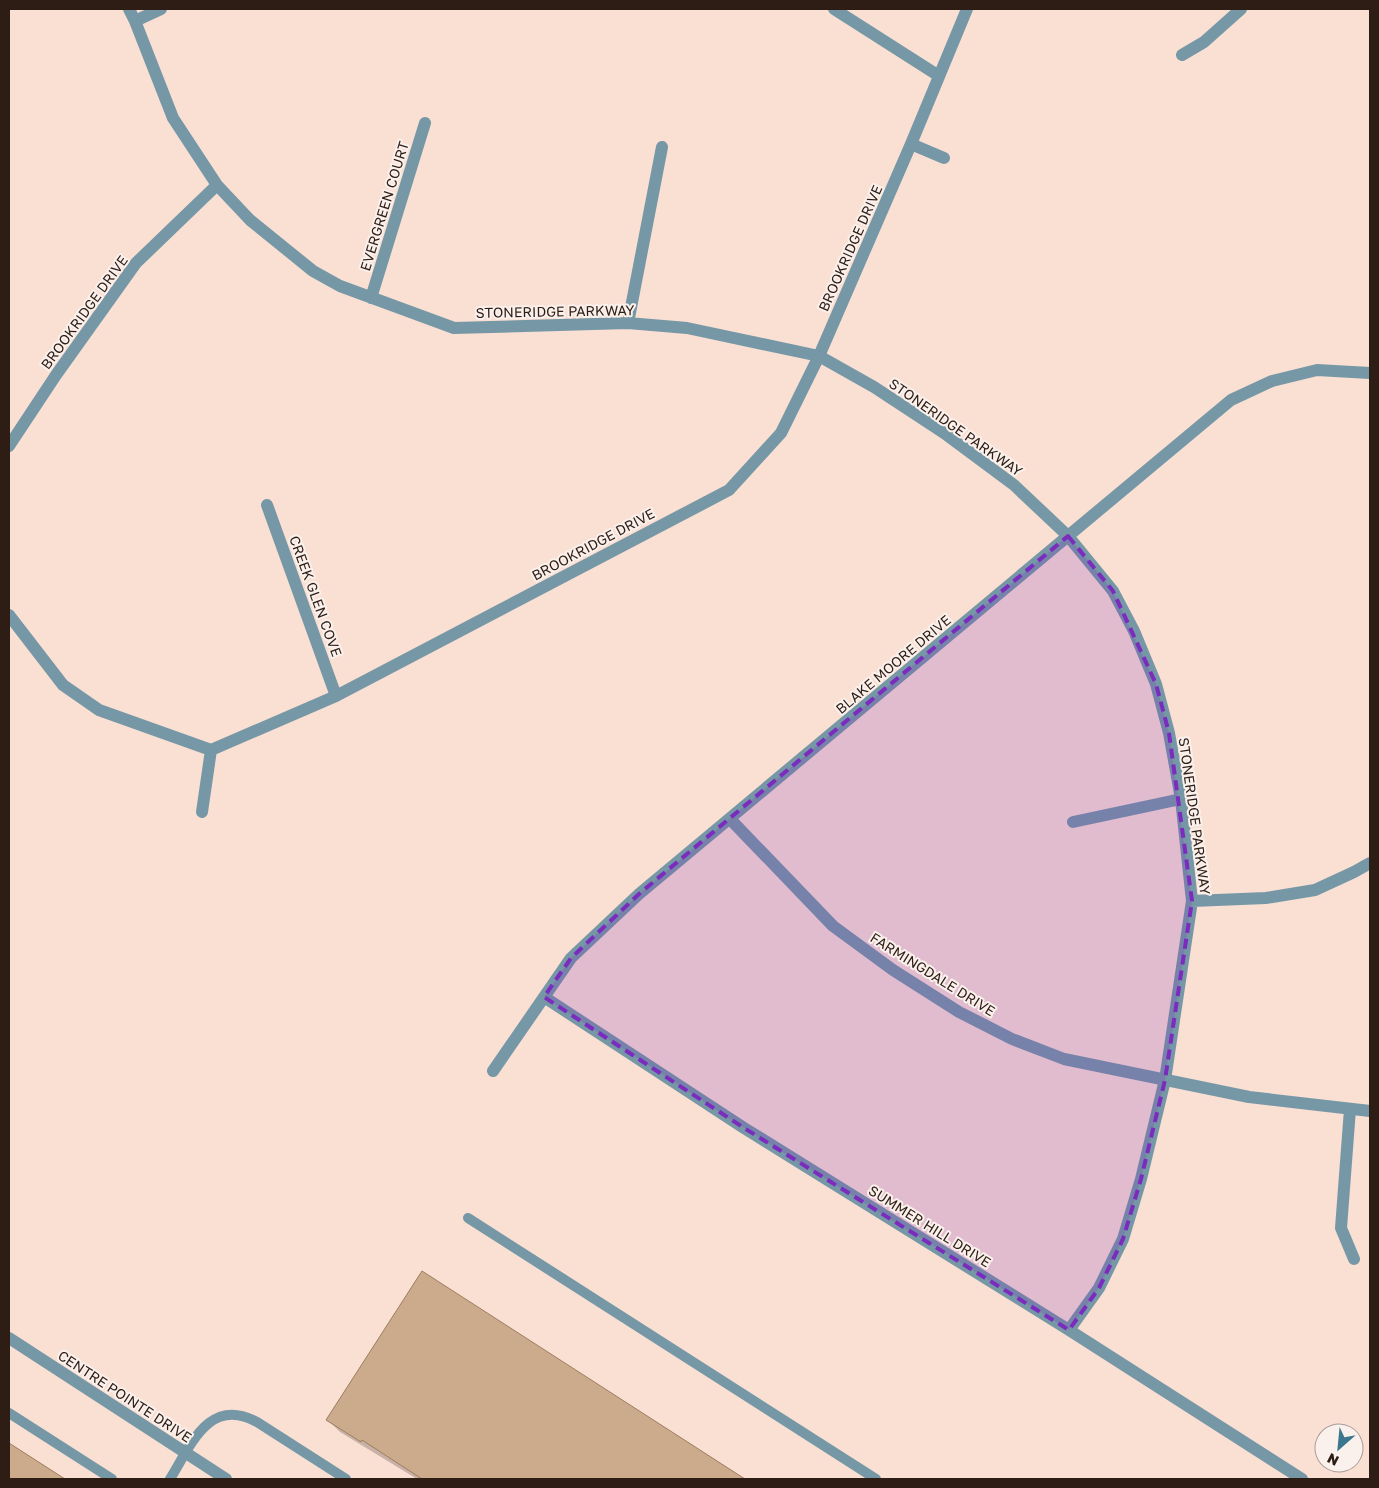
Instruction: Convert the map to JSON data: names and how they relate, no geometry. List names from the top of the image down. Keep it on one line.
{"streets":{"street":["EVERGREEN COURT","BROOKRIDGE DRIVE","STONERIDGE PARKWAY","CREEK GLEN COVE","BLAKE MOORE DRIVE","FARMINGDALE DRIVE","SUMMER HILL DRIVE","CENTRE POINTE DRIVE"]},"crossings":[["EVERGREEN COURT","STONERIDGE PARKWAY"],["BROOKRIDGE DRIVE","STONERIDGE PARKWAY"],["BROOKRIDGE DRIVE","CREEK GLEN COVE"],["STONERIDGE PARKWAY","BLAKE MOORE DRIVE"],["STONERIDGE PARKWAY","FARMINGDALE DRIVE"],["STONERIDGE PARKWAY","SUMMER HILL DRIVE"],["BLAKE MOORE DRIVE","FARMINGDALE DRIVE"],["BLAKE MOORE DRIVE","SUMMER HILL DRIVE"]],"north":"bottom left"}
